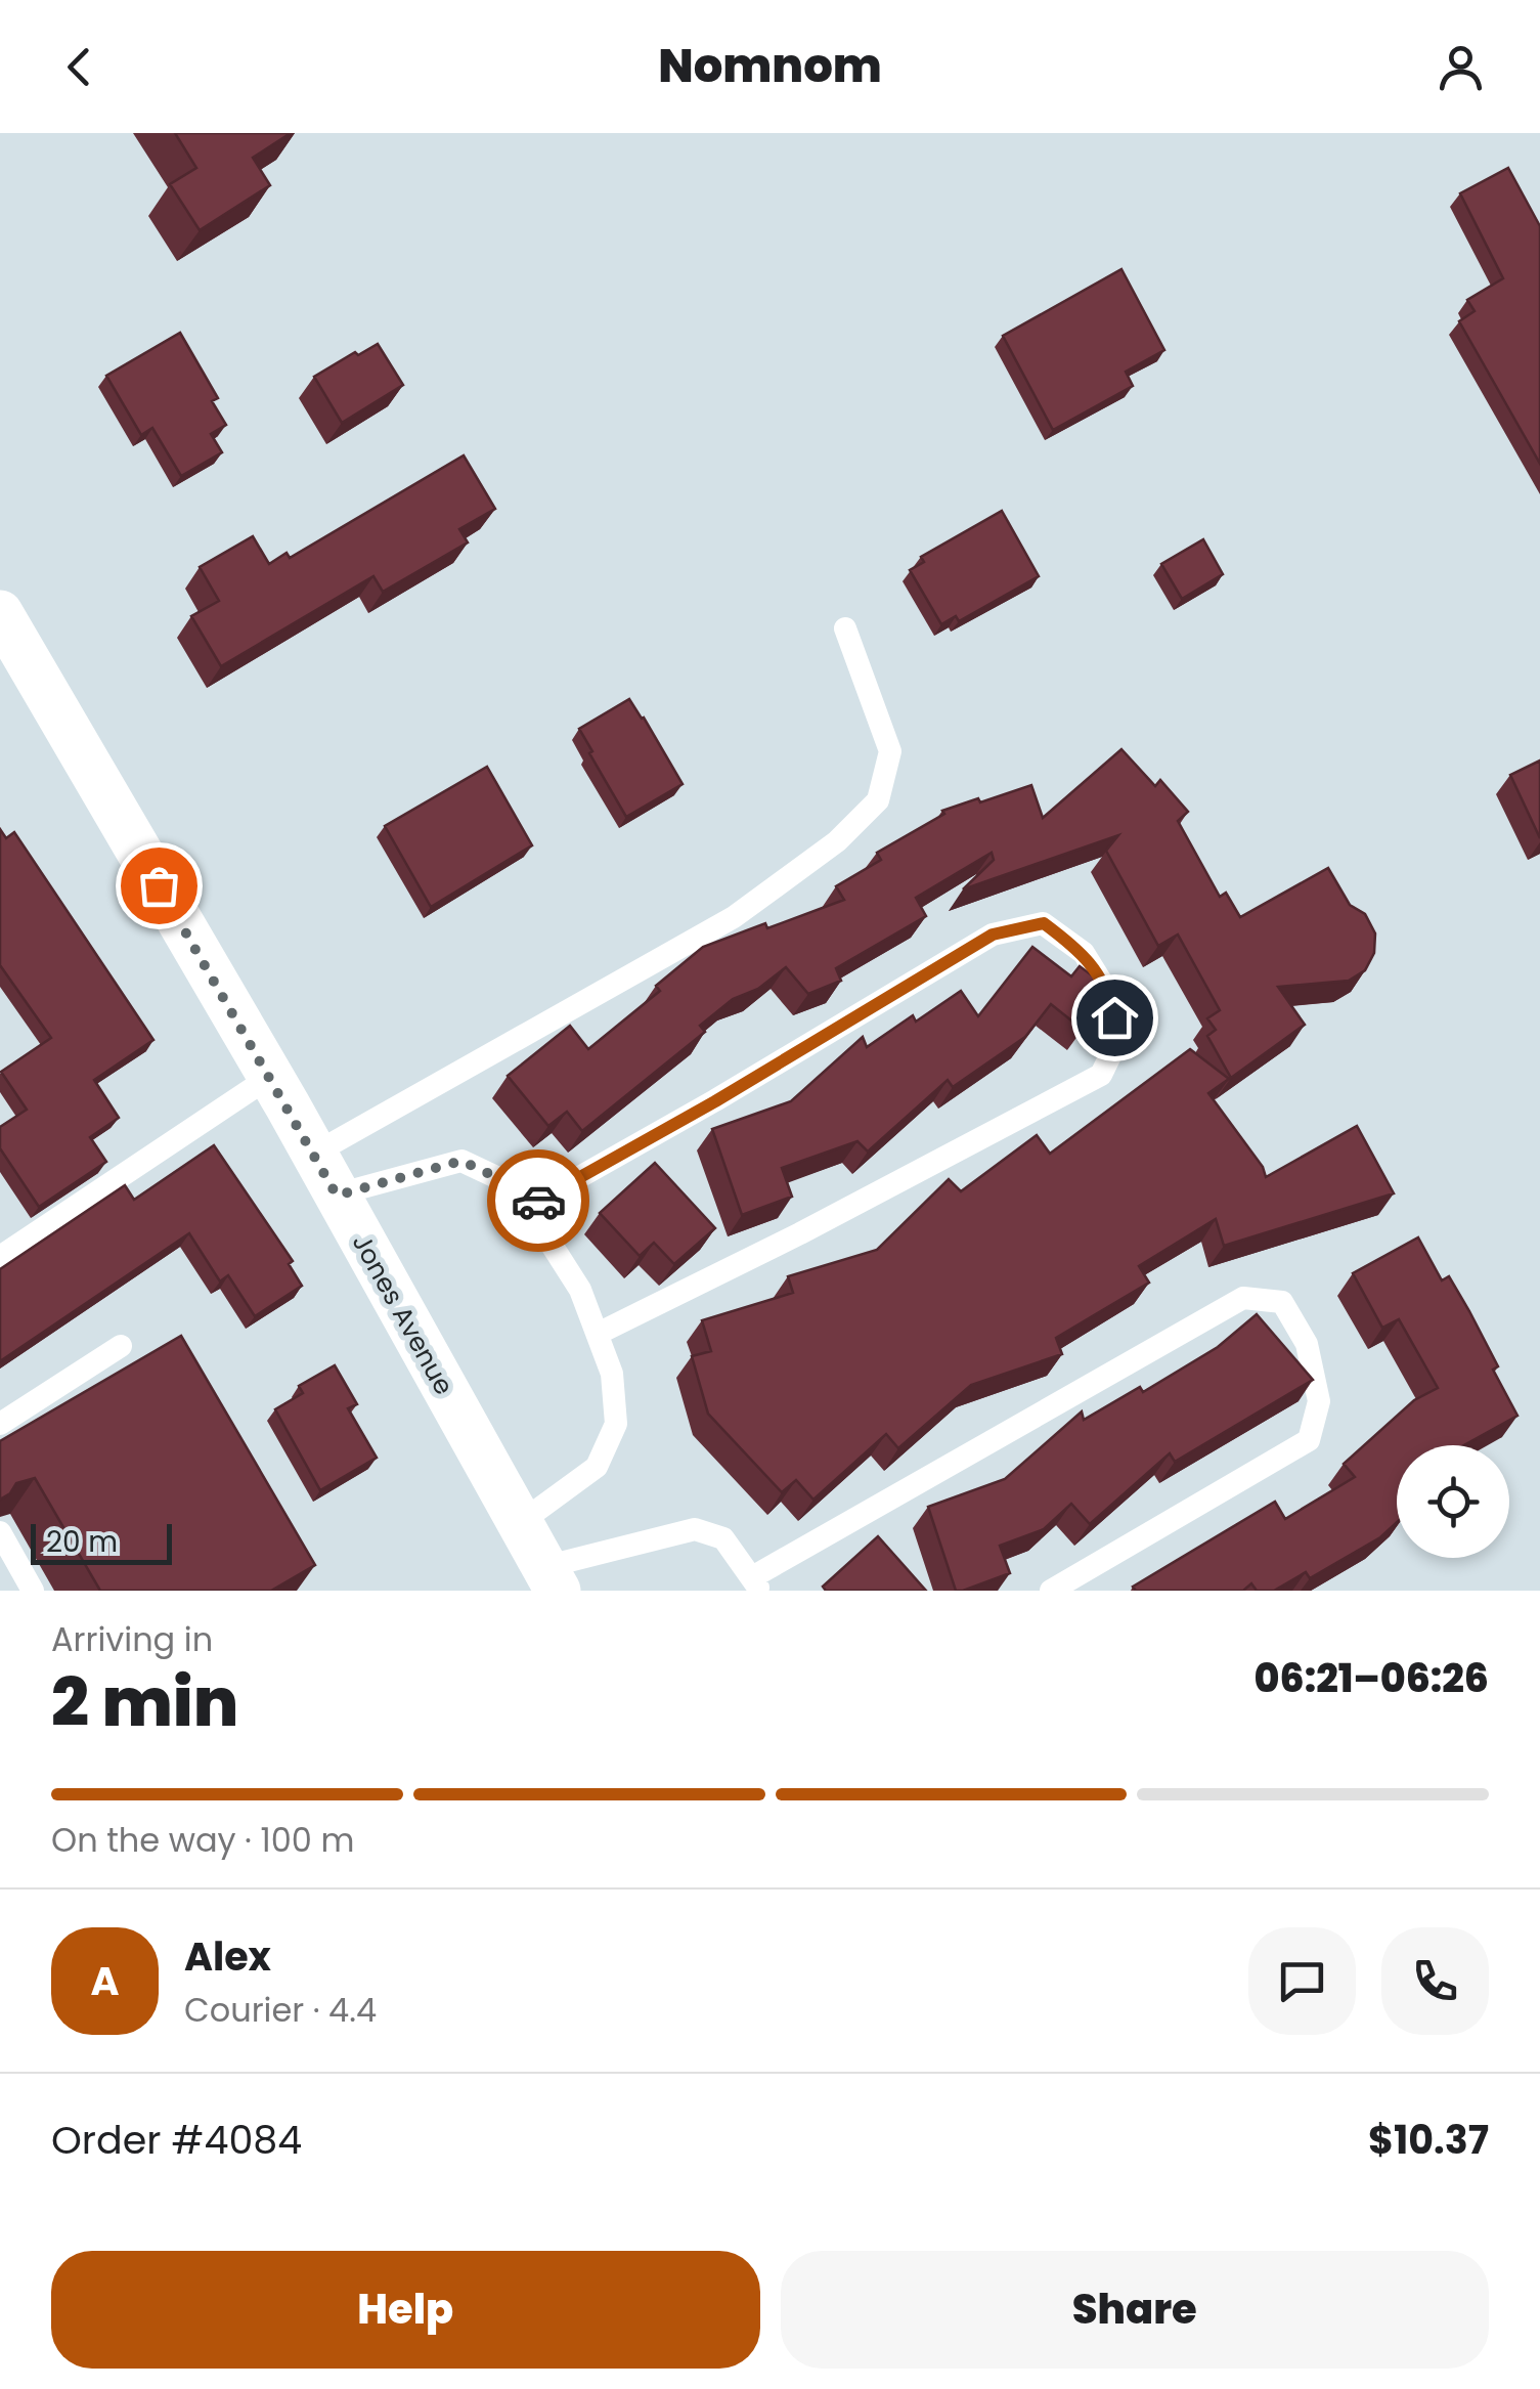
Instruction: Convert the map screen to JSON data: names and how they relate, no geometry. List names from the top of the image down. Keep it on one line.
{"streets":{"street":["Jones Avenue"]},"scale_bar":"20 m","page":{"header":"Nomnom","scale":"20 m","heading":["2 min","Arriving in","06:21–06:26"],"panel":["Alex","Courier · 4.4","Order #4084","$10.37"],"bar":"On the way · 100 m","round":"A","buttons":["Help","Share"]}}
